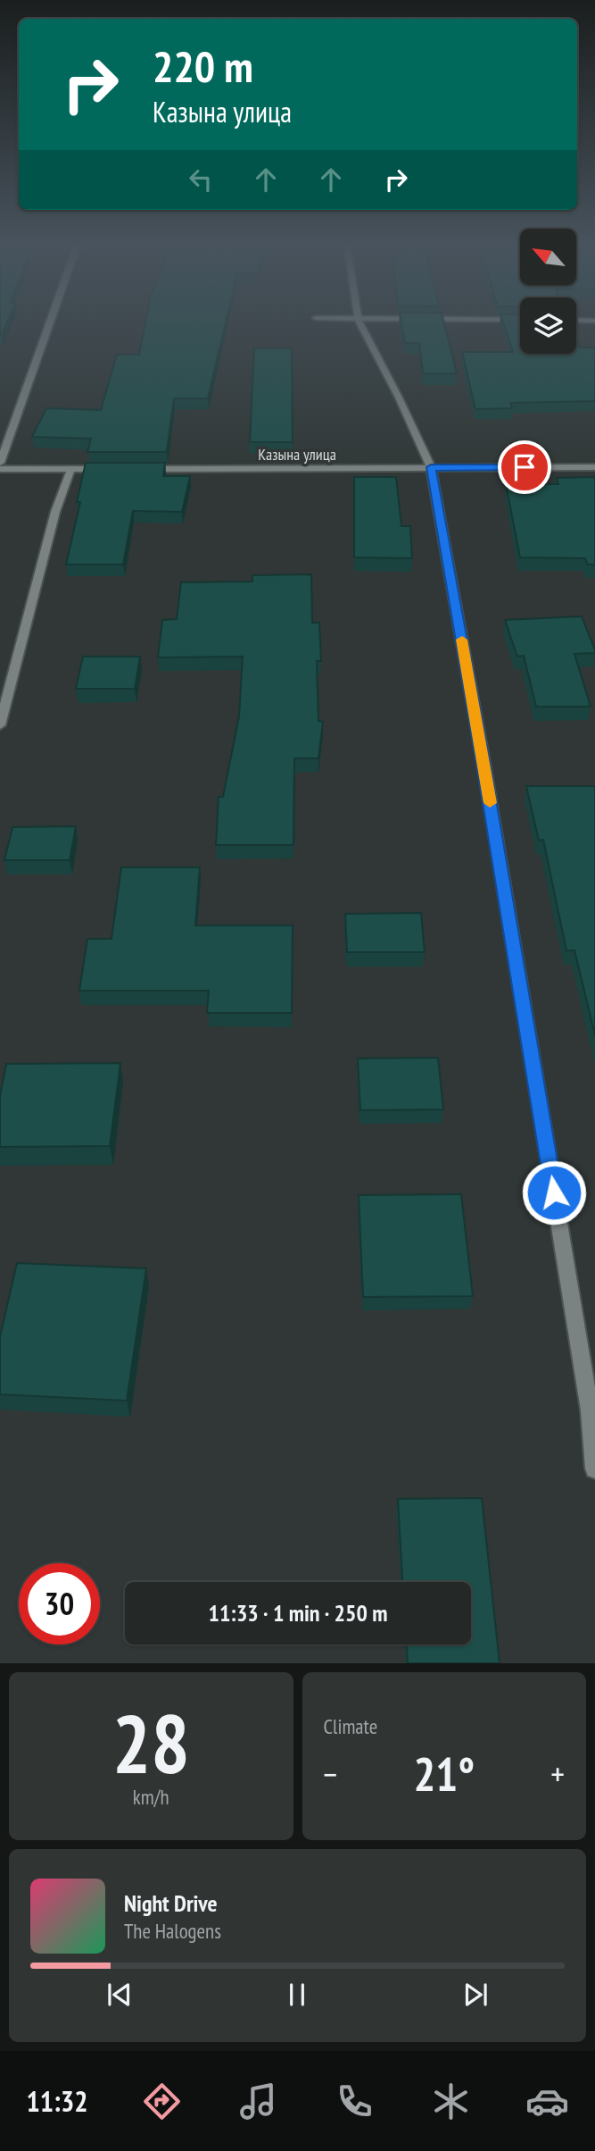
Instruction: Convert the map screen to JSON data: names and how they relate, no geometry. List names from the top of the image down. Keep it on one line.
{"streets":{"street":["Казына улица"]},"north":"top left","page":{"turn":["220 m","Казына улица"],"limit":"30","trip":"11:33 · 1 min · 250 m","tile":[["28","km/h"],"Climate"],"heat":["−","21°","+"],"song":["Night Drive","The Halogens"],"tabs":"11:32"}}
